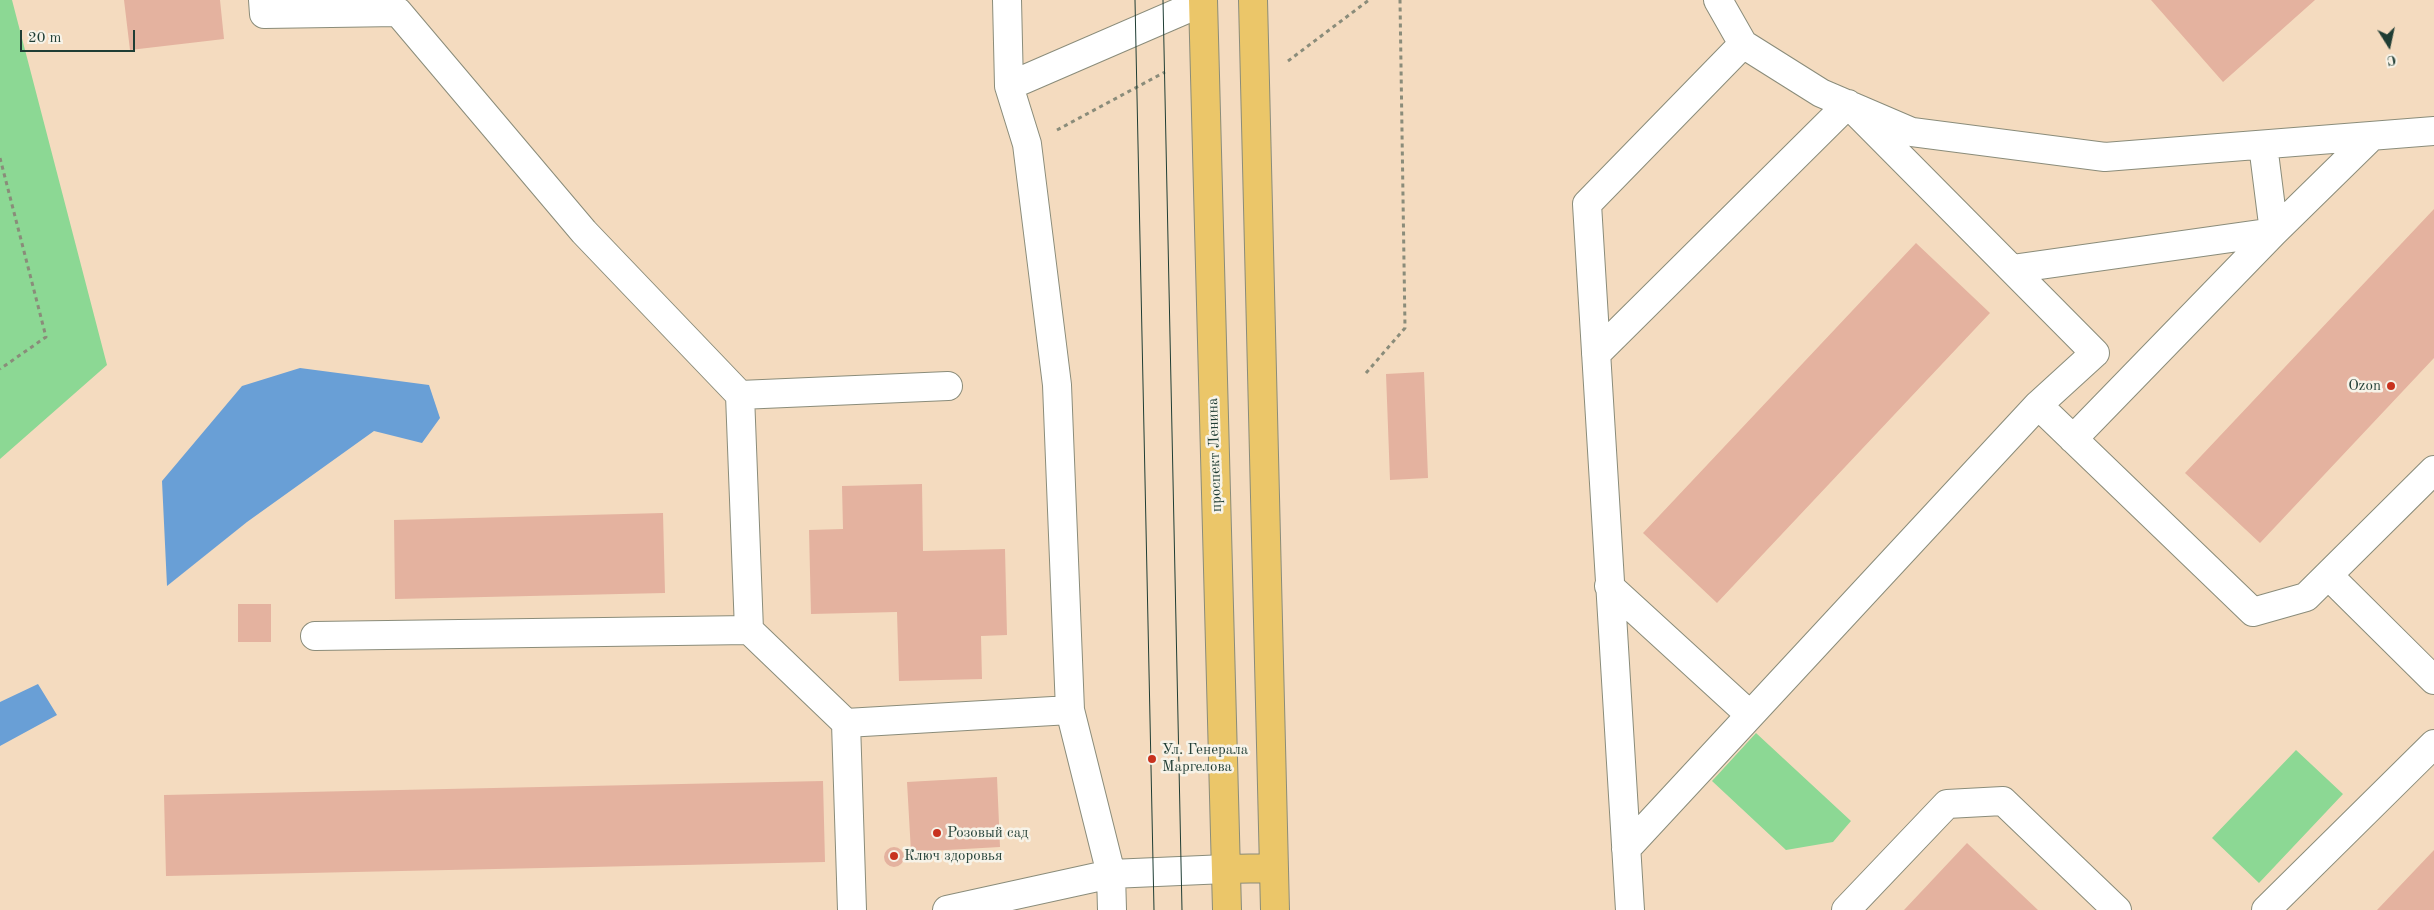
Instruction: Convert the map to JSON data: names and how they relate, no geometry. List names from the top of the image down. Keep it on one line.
{"streets":{"main road":["проспект Ленина"]},"places":["Ozon","Ул. Генерала Маргелова","Розовый сад","Ключ здоровья"],"scale_bar":"20 m","north":"bottom"}
